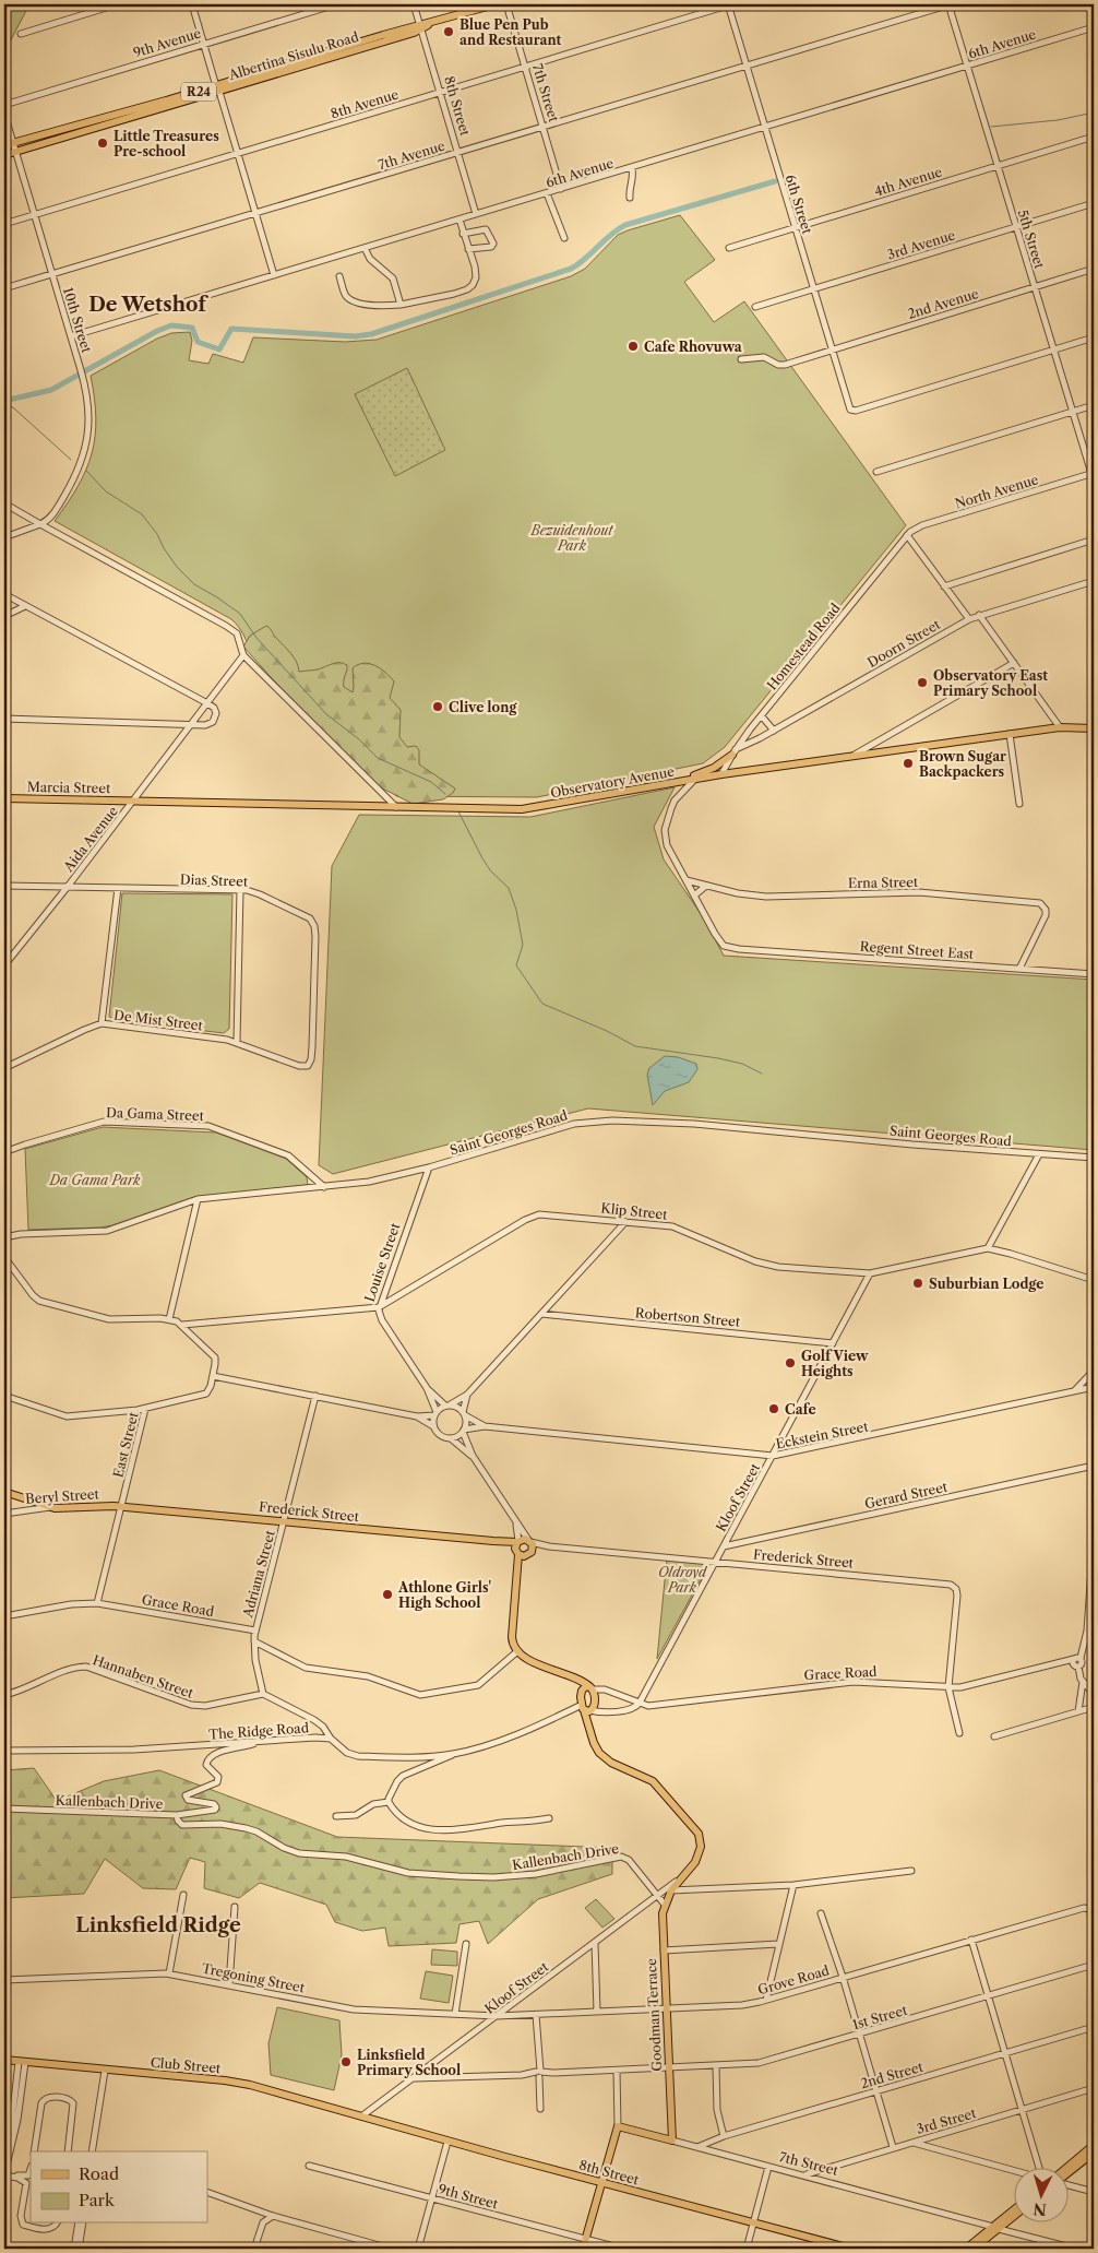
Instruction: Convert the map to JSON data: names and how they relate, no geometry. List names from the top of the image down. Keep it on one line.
{"streets":{"main road":["Albertina Sisulu Road","R24","7th Street","8th Street","Observatory Avenue","Marcia Street","Beryl Street","Frederick Street","Grace Road","Goodman Terrace","Club Street"],"street":["9th Avenue","6th Avenue","8th Avenue","7th Avenue","4th Avenue","6th Street","5th Street","3rd Avenue","2nd Avenue","10th Street","North Avenue","Doorn Street","Homestead Road","Aida Avenue","Dias Street","Erna Street","Regent Street East","De Mist Street","Da Gama Street","Saint Georges Road","Klip Street","Louise Street","Robertson Street","Eckstein Street","East Street","Gerard Street","Kloof Street","Adriana Street","Hannaben Street","The Ridge Road","Kallenbach Drive","Tregoning Street","Grove Road","1st Street","2nd Street","3rd Street","9th Street"]},"crossings":[["6th Avenue","7th Street"],["6th Avenue","8th Street"],["6th Avenue","6th Street"],["6th Avenue","5th Street"],["6th Avenue","10th Street"],["Albertina Sisulu Road","8th Street"],["Albertina Sisulu Road","10th Street"],["7th Street","8th Avenue"],["7th Street","7th Avenue"],["7th Street","Goodman Terrace"],["7th Street","2nd Street"],["7th Street","3rd Street"],["8th Avenue","8th Street"],["8th Avenue","6th Street"],["8th Avenue","10th Street"],["8th Street","7th Avenue"],["8th Street","Kloof Street"],["8th Street","Club Street"],["7th Avenue","6th Street"],["7th Avenue","5th Street"],["7th Avenue","10th Street"],["4th Avenue","6th Street"],["4th Avenue","5th Street"],["6th Street","5th Street"],["6th Street","3rd Avenue"],["6th Street","2nd Avenue"],["5th Street","3rd Avenue"],["5th Street","2nd Avenue"],["5th Street","North Avenue"],["North Avenue","Homestead Road"],["Doorn Street","Homestead Road"],["Homestead Road","Observatory Avenue"],["Observatory Avenue","Marcia Street"],["Observatory Avenue","Aida Avenue"],["Marcia Street","Aida Avenue"],["Aida Avenue","Dias Street"],["Dias Street","De Mist Street"],["Erna Street","Regent Street East"],["Da Gama Street","Saint Georges Road"],["Saint Georges Road","Louise Street"],["Klip Street","Louise Street"],["Klip Street","Kloof Street"],["Louise Street","Eckstein Street"],["Robertson Street","Kloof Street"],["Eckstein Street","Kloof Street"],["East Street","Beryl Street"],["East Street","Frederick Street"],["East Street","Grace Road"],["Gerard Street","Kloof Street"],["Beryl Street","Frederick Street"],["Kloof Street","Frederick Street"],["Kloof Street","Grace Road"],["Kloof Street","Kallenbach Drive"],["Kloof Street","Tregoning Street"],["Kloof Street","Grove Road"],["Kloof Street","Goodman Terrace"],["Kloof Street","1st Street"],["Kloof Street","Club Street"],["Frederick Street","Adriana Street"],["Frederick Street","Grace Road"],["Adriana Street","Grace Road"],["Adriana Street","Hannaben Street"],["Kallenbach Drive","Goodman Terrace"],["Tregoning Street","Grove Road"],["Grove Road","Goodman Terrace"],["Goodman Terrace","1st Street"]],"districts":["De Wetshof","Linksfield Ridge"],"parks":["Bezuidenhout Park","Da Gama Park","Oldroyd Park"],"places":["Blue Pen Pub and Restaurant","Little Treasures Pre-school","Cafe Rhovuwa","Observatory East Primary School","Clive long","Brown Sugar Backpackers","Suburbian Lodge","Golf View Heights","Cafe","Athlone Girls' High School","Linksfield Primary School"],"legend":["Road","Park"],"north":"bottom"}
